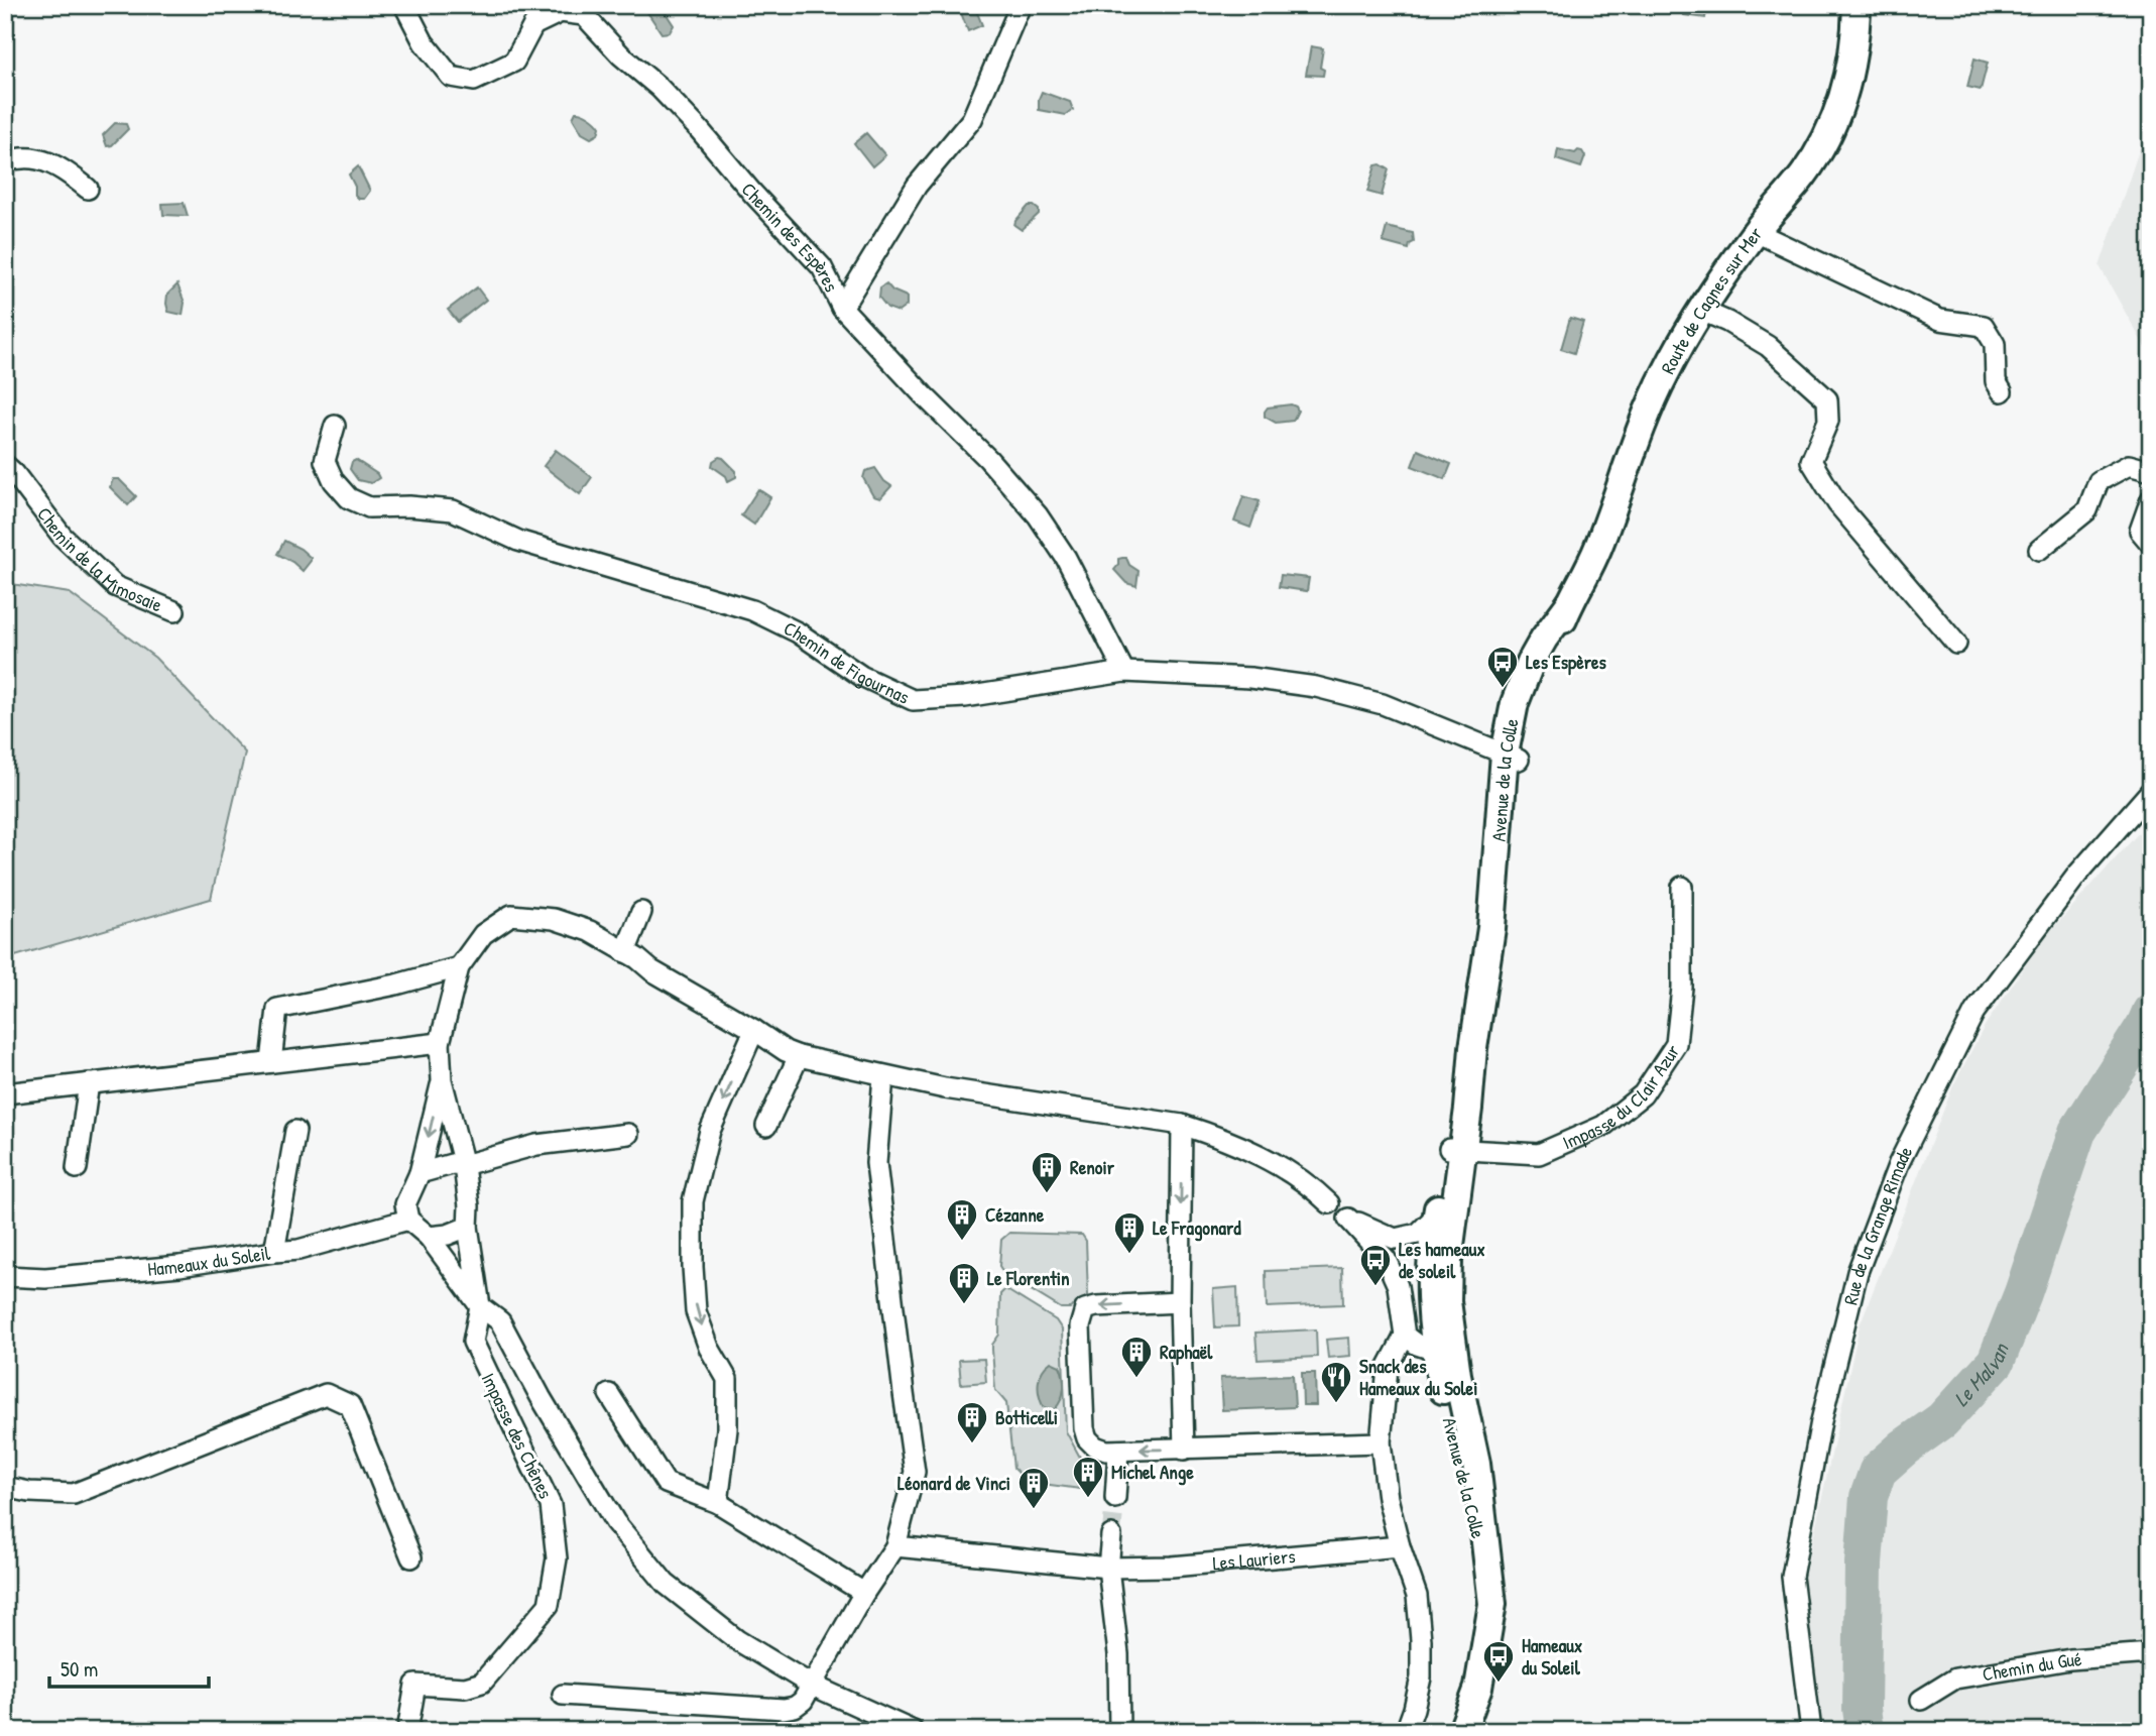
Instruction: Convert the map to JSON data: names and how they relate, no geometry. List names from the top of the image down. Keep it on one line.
{"streets":{"main road":["Route de Cagnes sur Mer","Avenue de la Colle"],"street":["Chemin des Espères","Chemin de la Mimosaie","Chemin de Figournas","Impasse du Clair Azur","Rue de la Grange Rimade","Hameaux du Soleil","Impasse des Chênes","Les Lauriers","Chemin du Gué"]},"crossings":[["Chemin des Espères","Chemin de Figournas"],["Route de Cagnes sur Mer","Avenue de la Colle"],["Chemin de Figournas","Avenue de la Colle"],["Avenue de la Colle","Impasse du Clair Azur"]],"water":["Le Malvan"],"places":{"bus stop":["Les Espères","Les hameaux de soleil","Hameaux du Soleil"],"building":["Renoir","Cézanne","Le Fragonard","Le Florentin","Raphaël","Botticelli","Michel Ange","Léonard de Vinci"],"restaurant":["Snack des Hameaux du Solei"]},"scale_bar":"50 m"}
